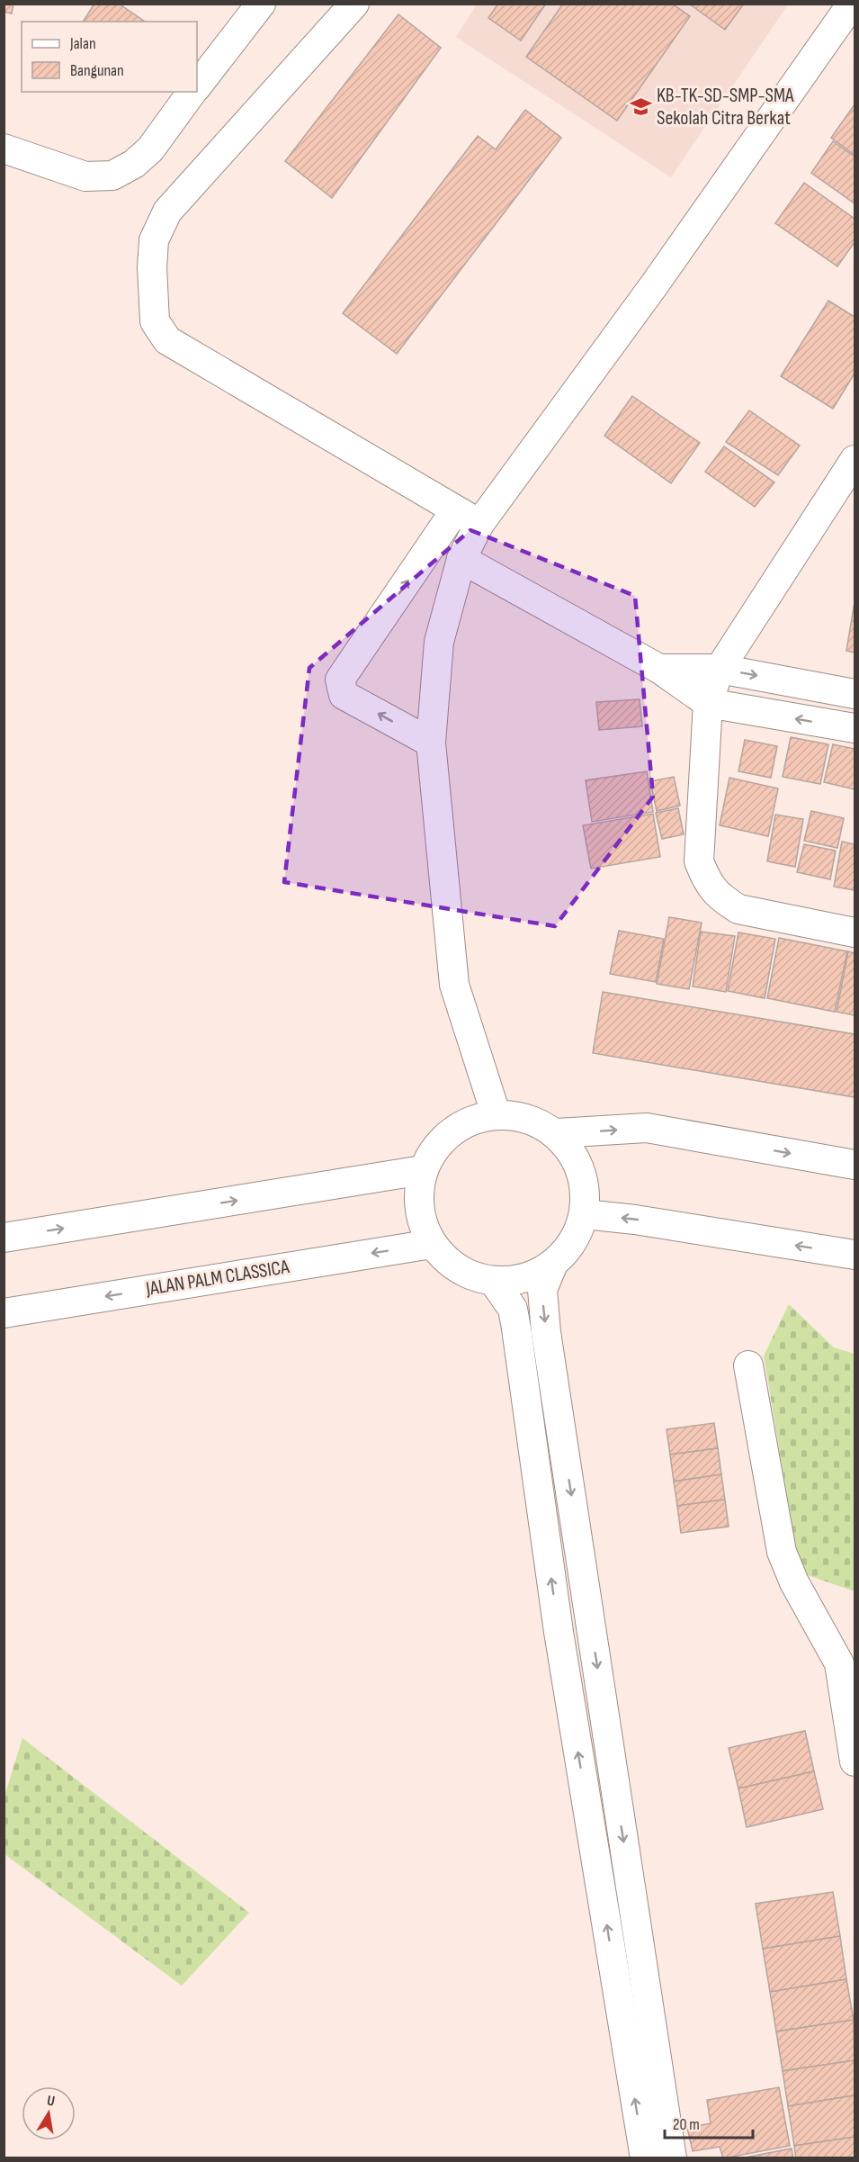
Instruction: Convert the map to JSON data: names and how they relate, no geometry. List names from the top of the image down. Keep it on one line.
{"streets":{"street":["JALAN PALM CLASSICA"]},"places":{"school or university":["KB-TK-SD-SMP-SMA Sekolah Citra Berkat"]},"legend":["Jalan","Bangunan"],"scale_bar":"20 m","north":"top"}
